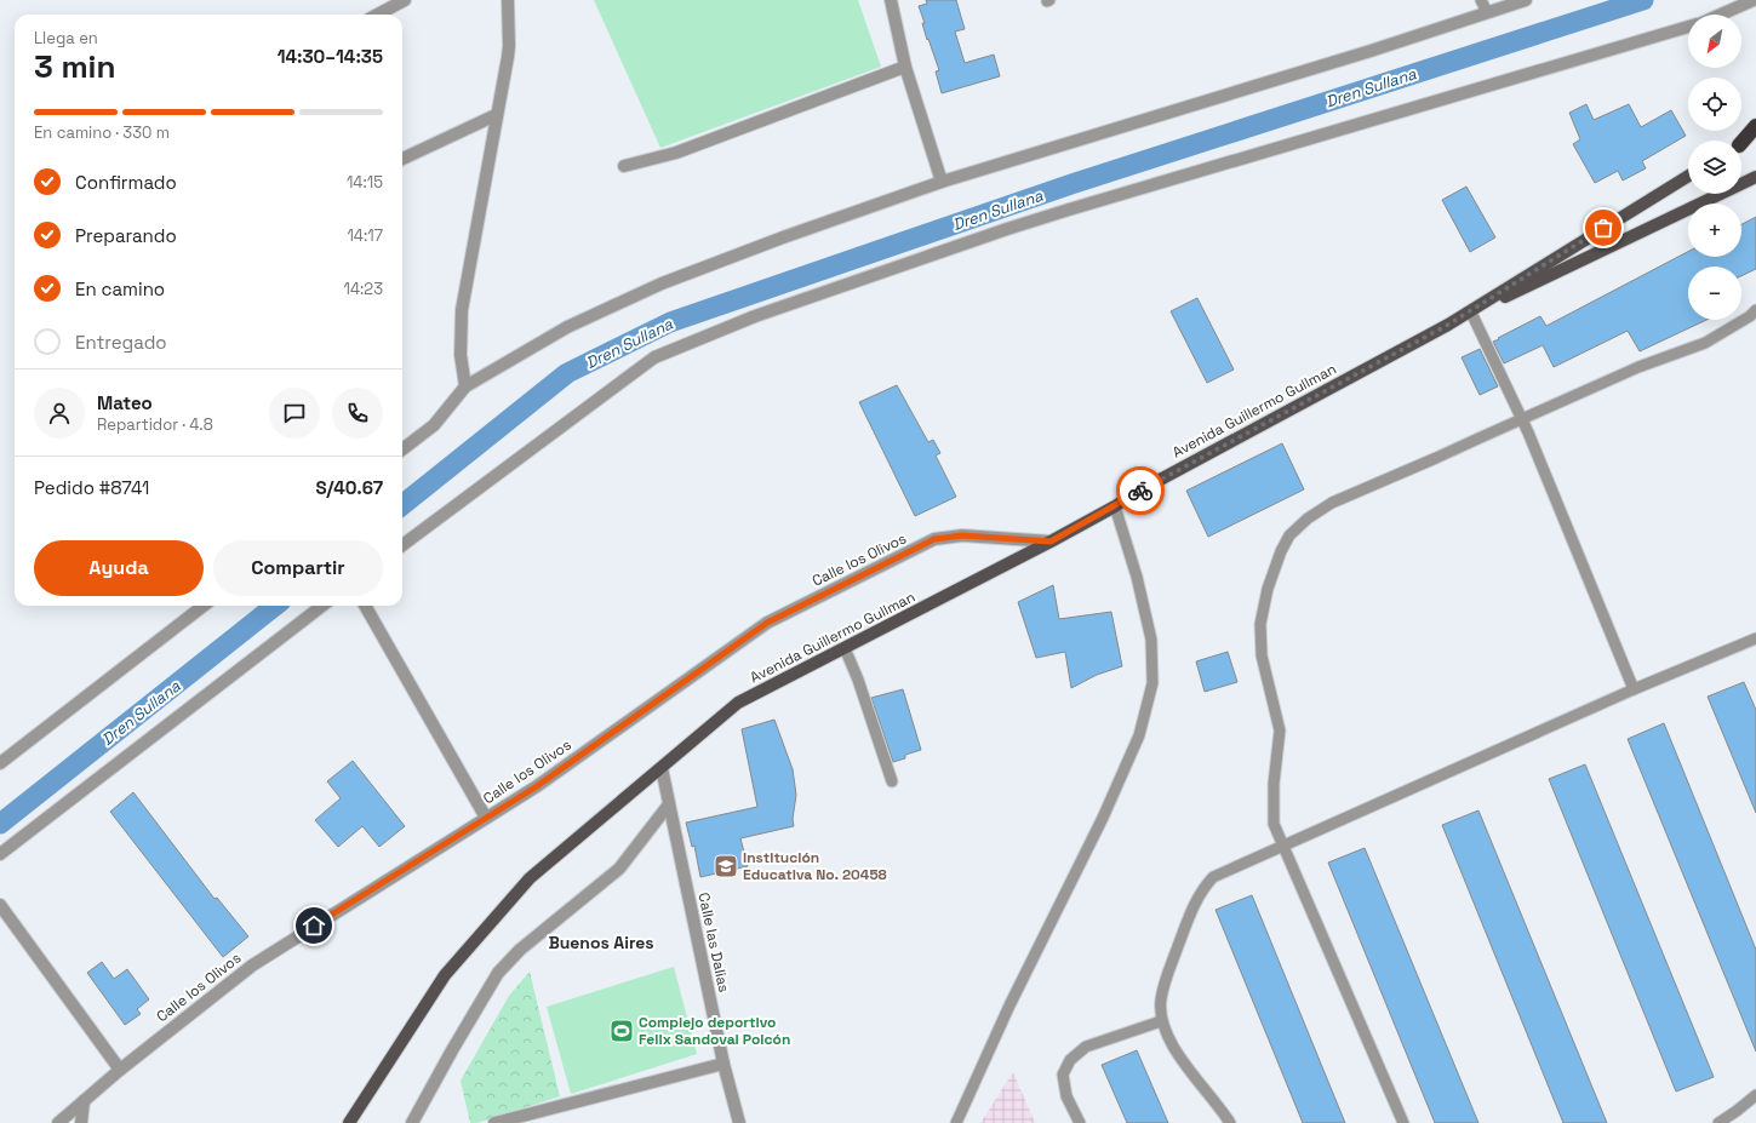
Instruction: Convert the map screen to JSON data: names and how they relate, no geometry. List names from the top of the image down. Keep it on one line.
{"streets":{"main road":["Avenida Guillermo Gullman"],"street":["Calle los Olivos","Calle las Dalias"]},"crossings":[["Avenida Guillermo Gullman","Calle los Olivos"],["Avenida Guillermo Gullman","Calle las Dalias"]],"districts":["Buenos Aires"],"water":["Dren Sullana"],"places":{"school or university":["Institución Educativa No. 20458"],"sports":["Complejo deportivo Felix Sandoval Poicón"]},"north":"bottom left","page":{"map_buttons":["+","−"],"heading":["3 min","Llega en","14:30–14:35"],"panel":["Mateo","Repartidor · 4.8","Pedido #8741","S/40.67"],"bar":"En camino · 330 m","list":[["Confirmado","14:15"],["Preparando","14:17"],["En camino","14:23"],"Entregado"],"buttons":["Ayuda","Compartir"]}}
